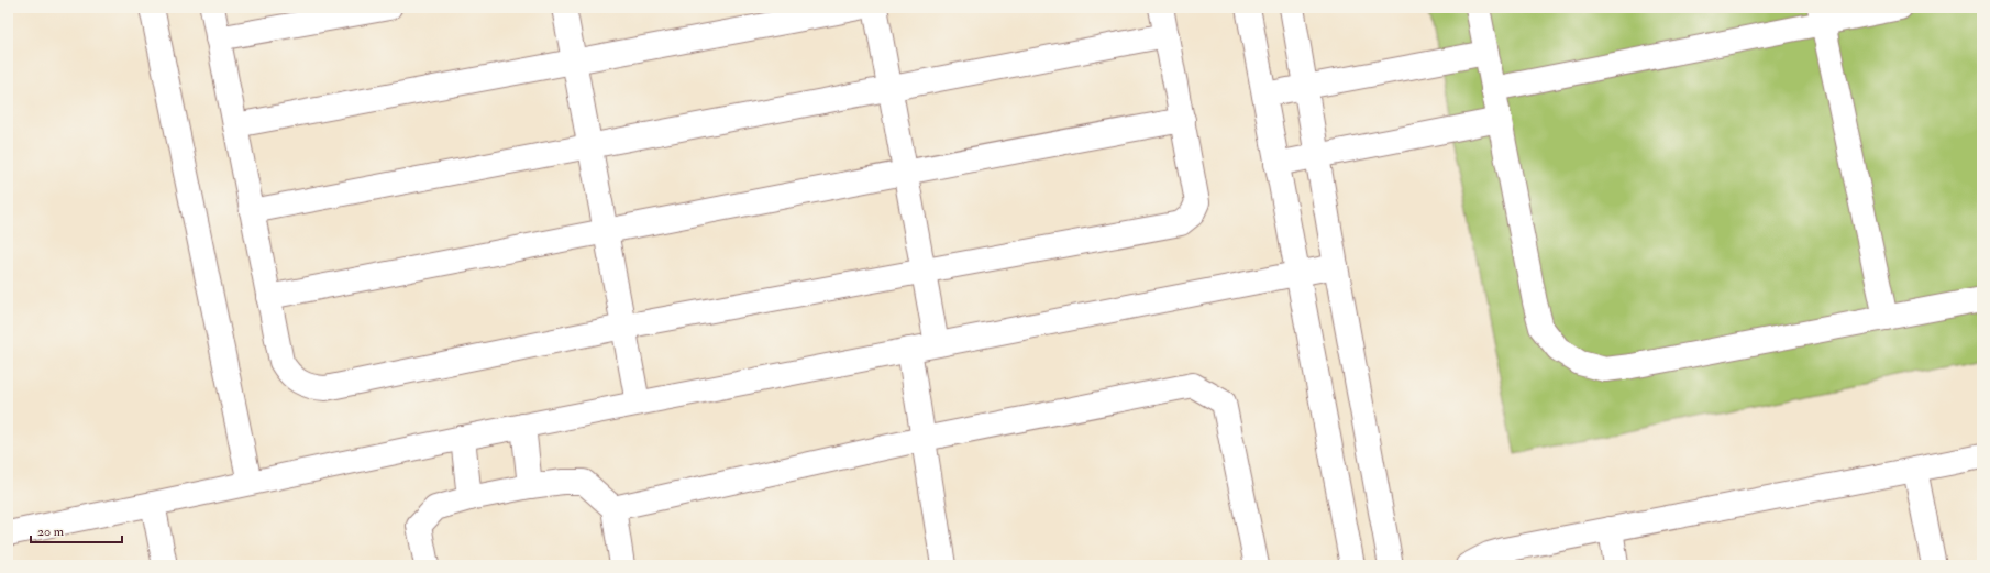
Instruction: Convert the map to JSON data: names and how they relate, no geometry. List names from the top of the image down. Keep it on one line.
{"scale_bar":"20 m"}
